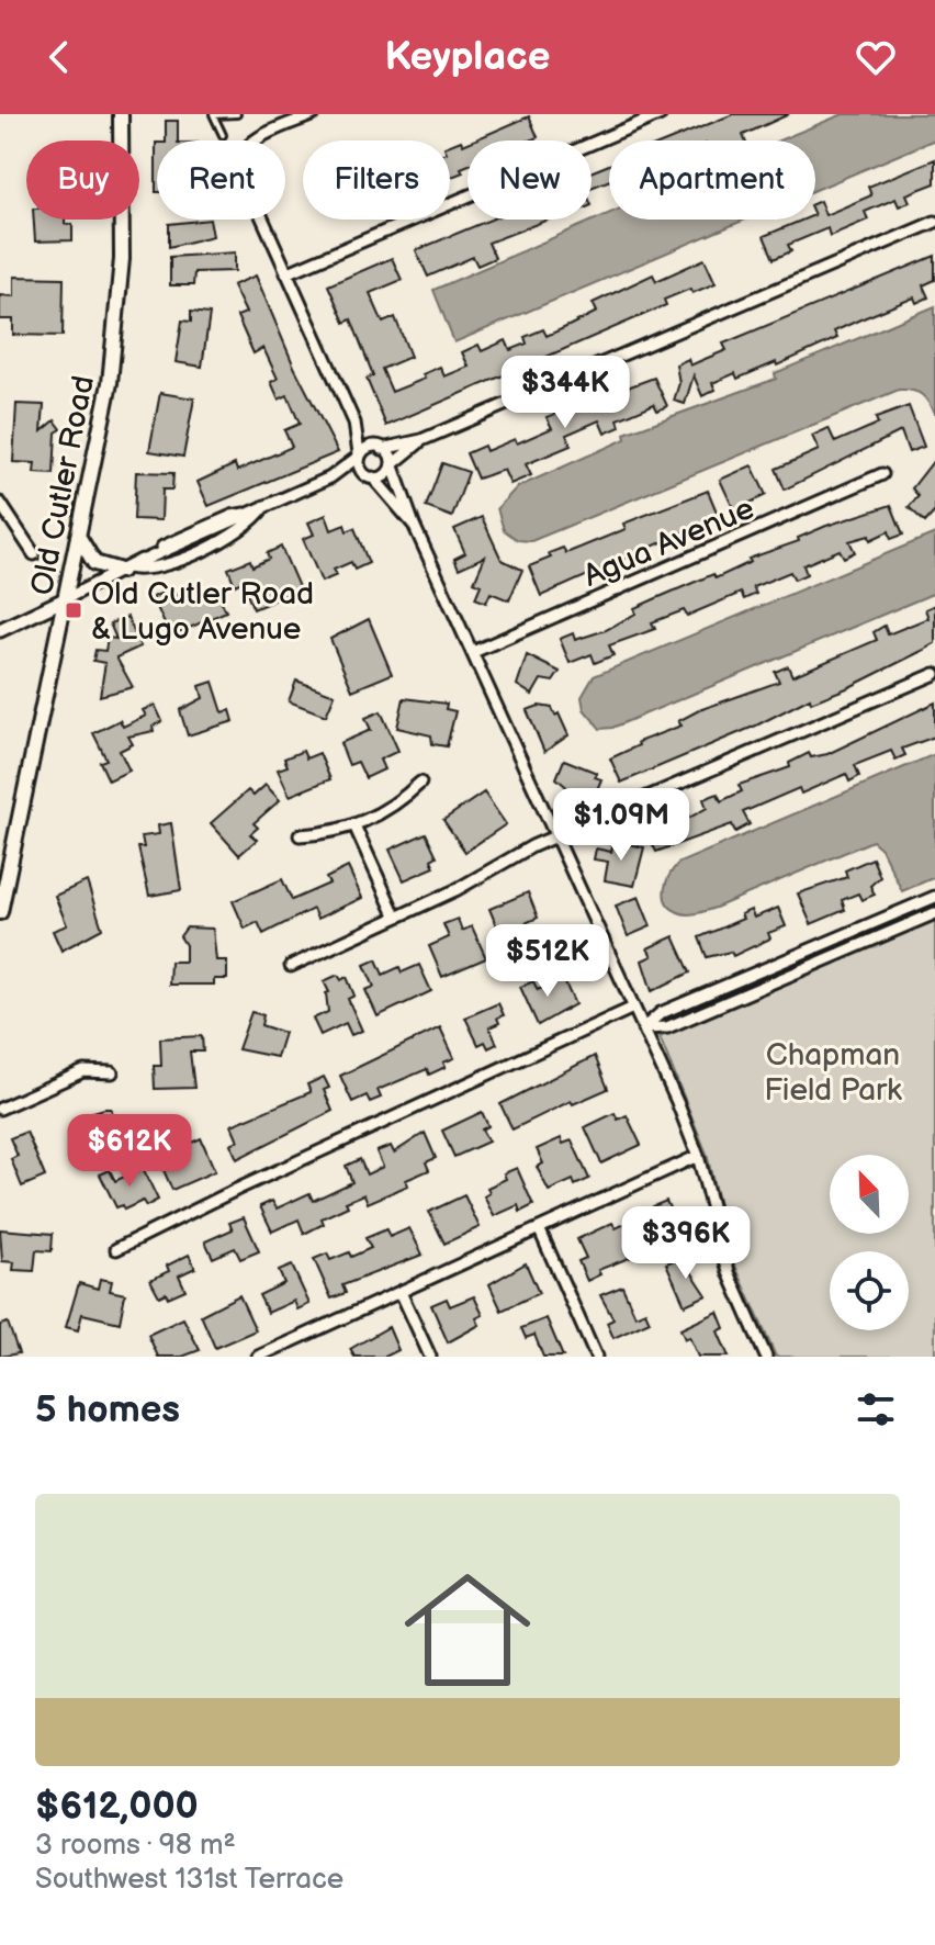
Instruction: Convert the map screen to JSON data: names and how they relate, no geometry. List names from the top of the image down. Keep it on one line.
{"streets":{"main road":["Old Cutler Road"],"street":["Agua Avenue"]},"parks":["Chapman Field Park"],"places":{"transit":["Old Cutler Road & Lugo Avenue"]},"north":"top left","page":{"header":"Keyplace","chip":["Buy","Rent","Filters","New","Apartment"],"price":["$344K","$1.09M","$512K","$612K","$396K"],"heading":"5 homes","list":[{"name":"$612,000","note":"3 rooms · 98 m² · Southwest 131st Terrace"}]}}
